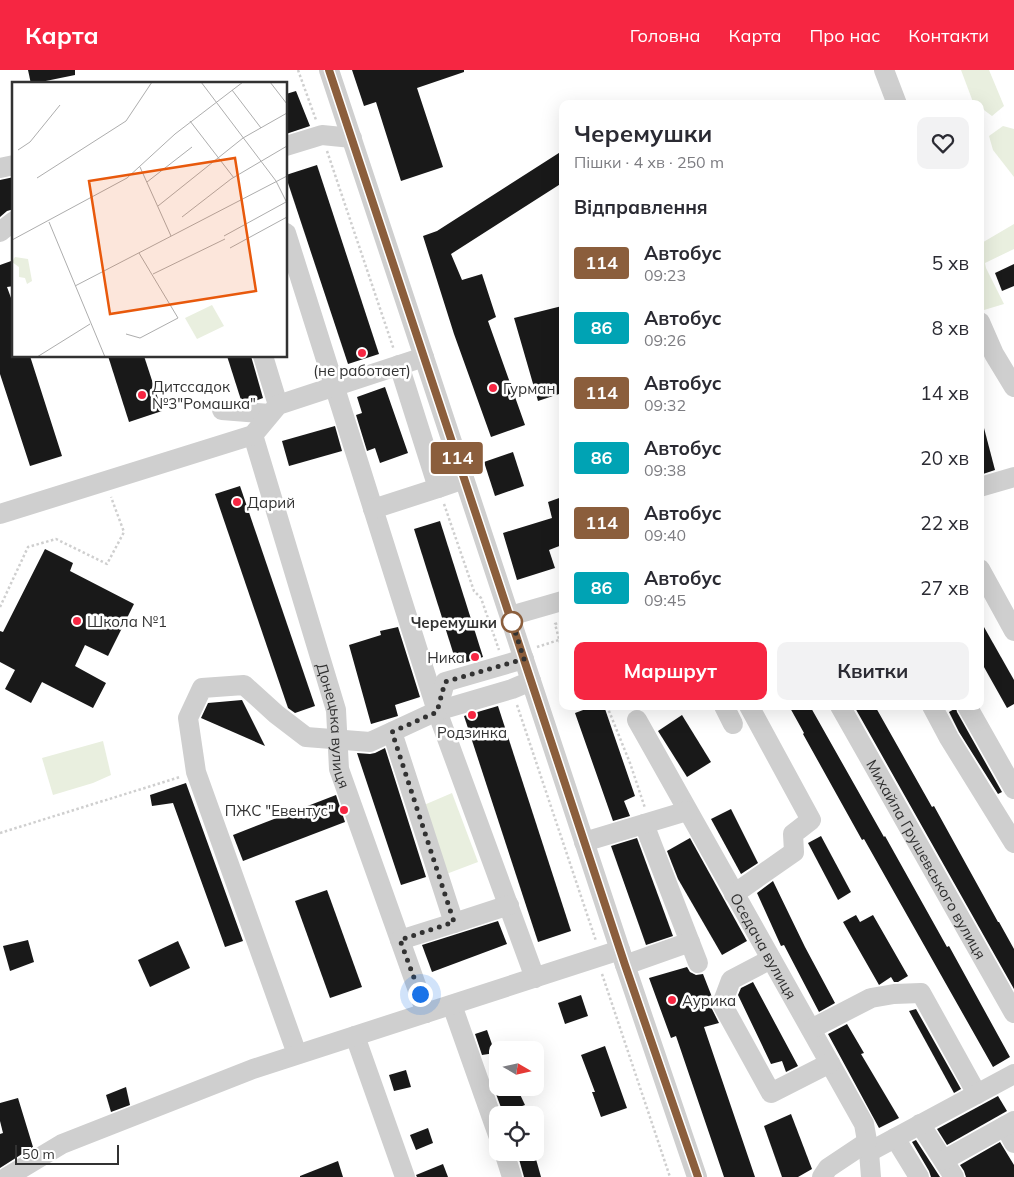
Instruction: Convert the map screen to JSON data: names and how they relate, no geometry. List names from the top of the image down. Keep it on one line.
{"streets":{"street":["Донецька вулиця","Михайла Грушевського вулиця","Оседача вулиця"]},"places":["(не работает)","Гурман","Дитссадок №3\"Ромашка\"","Дарий","Школа №1","Черемушки","Ника","Родзинка","ПЖС \"Евентус\"","Аурика"],"lines":["bus line 114"],"scale_bar":"50 m","north":"right","page":{"header":"Карта","nav":["Головна","Карта","Про нас","Контакти"],"on_map":"114","heading":[["Черемушки","Пішки · 4 хв · 250 m"],"Відправлення"],"list":[{"mark":"114","name":"Автобус","note":"09:23","value":"5 хв"},{"mark":"86","name":"Автобус","note":"09:26","value":"8 хв"},{"mark":"114","name":"Автобус","note":"09:32","value":"14 хв"},{"mark":"86","name":"Автобус","note":"09:38","value":"20 хв"},{"mark":"114","name":"Автобус","note":"09:40","value":"22 хв"},{"mark":"86","name":"Автобус","note":"09:45","value":"27 хв"}],"buttons":["Маршрут","Квитки"],"scale":"50 m"}}
